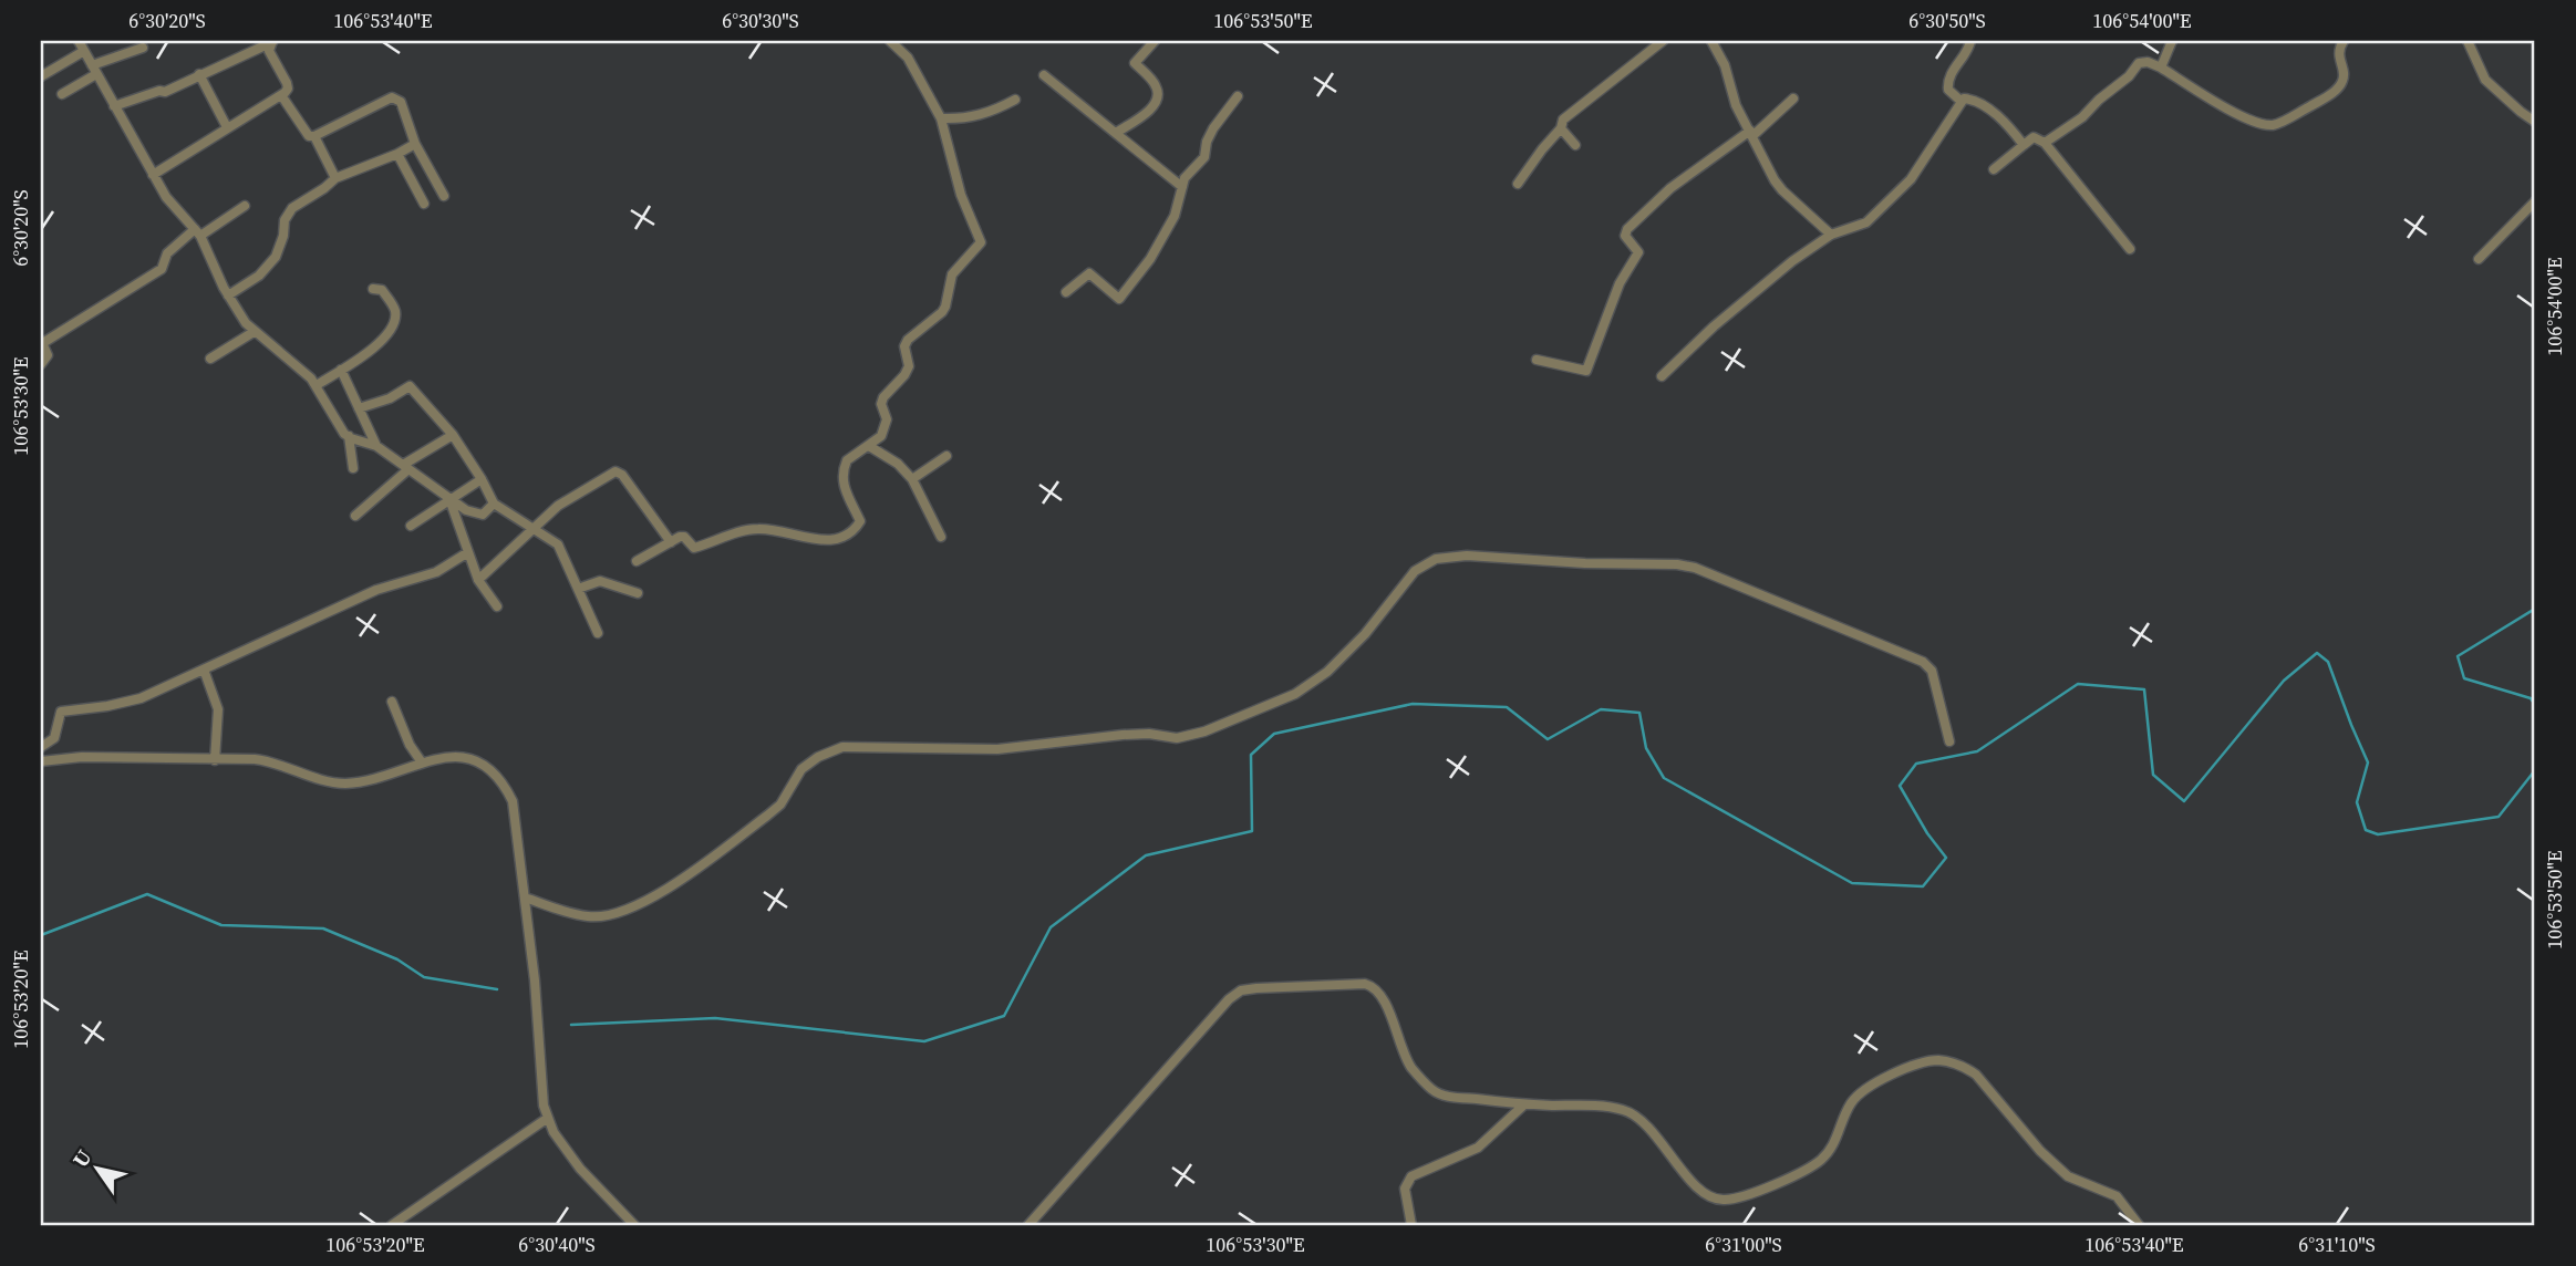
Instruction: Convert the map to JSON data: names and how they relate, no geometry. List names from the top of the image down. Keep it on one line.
{"north":"top left","coordinates":["6°30'20\"S","106°53'40\"E","6°30'30\"S","106°53'50\"E","6°30'50\"S","106°54'00\"E","106°53'30\"E","106°53'20\"E","6°30'40\"S","6°31'00\"S","6°31'10\"S"]}
